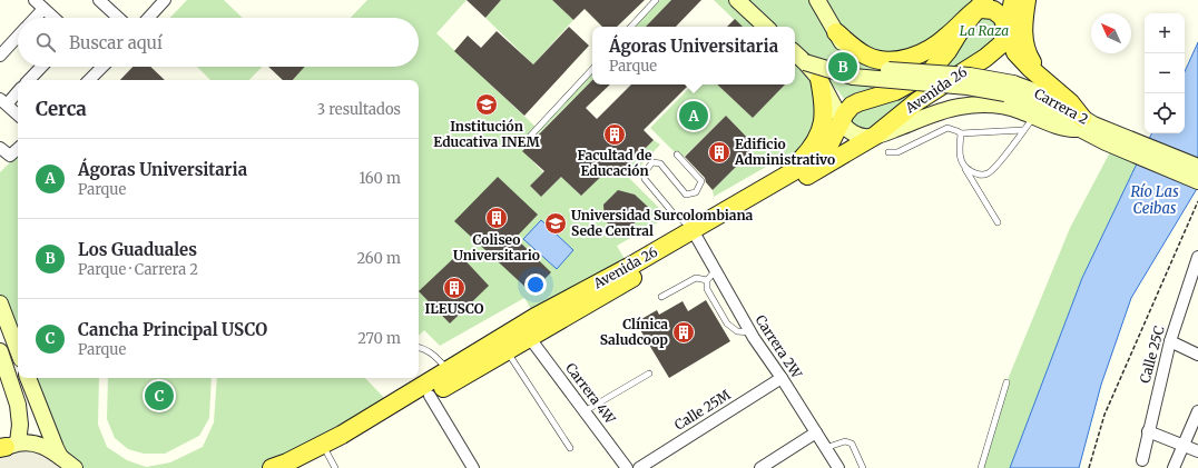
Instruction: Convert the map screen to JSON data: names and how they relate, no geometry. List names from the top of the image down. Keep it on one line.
{"streets":{"main road":["Avenida 26","Carrera 2"],"street":["Carrera 2W","Calle 25C","Carrera 4W","Calle 25M"]},"crossings":[["Avenida 26","Carrera 2W"],["Avenida 26","Carrera 4W"],["Carrera 2W","Calle 25M"]],"water":["Río Las Ceibas"],"parks":["La Raza"],"places":{"school or university":["Institución Educativa INEM","Universidad Surcolombiana Sede Central"],"building":["Facultad de Educación","Edificio Administrativo","Coliseo Universitario","ILEUSCO","Clínica Saludcoop"]},"north":"top left","page":{"map_buttons":["+","−"],"search":"Buscar aquí","popup":["Ágoras Universitaria","Parque"],"pins":["B","A","C"],"heading":["Cerca","3 resultados"],"list":[{"mark":"A","name":"Ágoras Universitaria","note":"Parque","value":"160 m"},{"mark":"B","name":"Los Guaduales","note":"Parque · Carrera 2","value":"260 m"},{"mark":"C","name":"Cancha Principal USCO","note":"Parque","value":"270 m"}]}}
